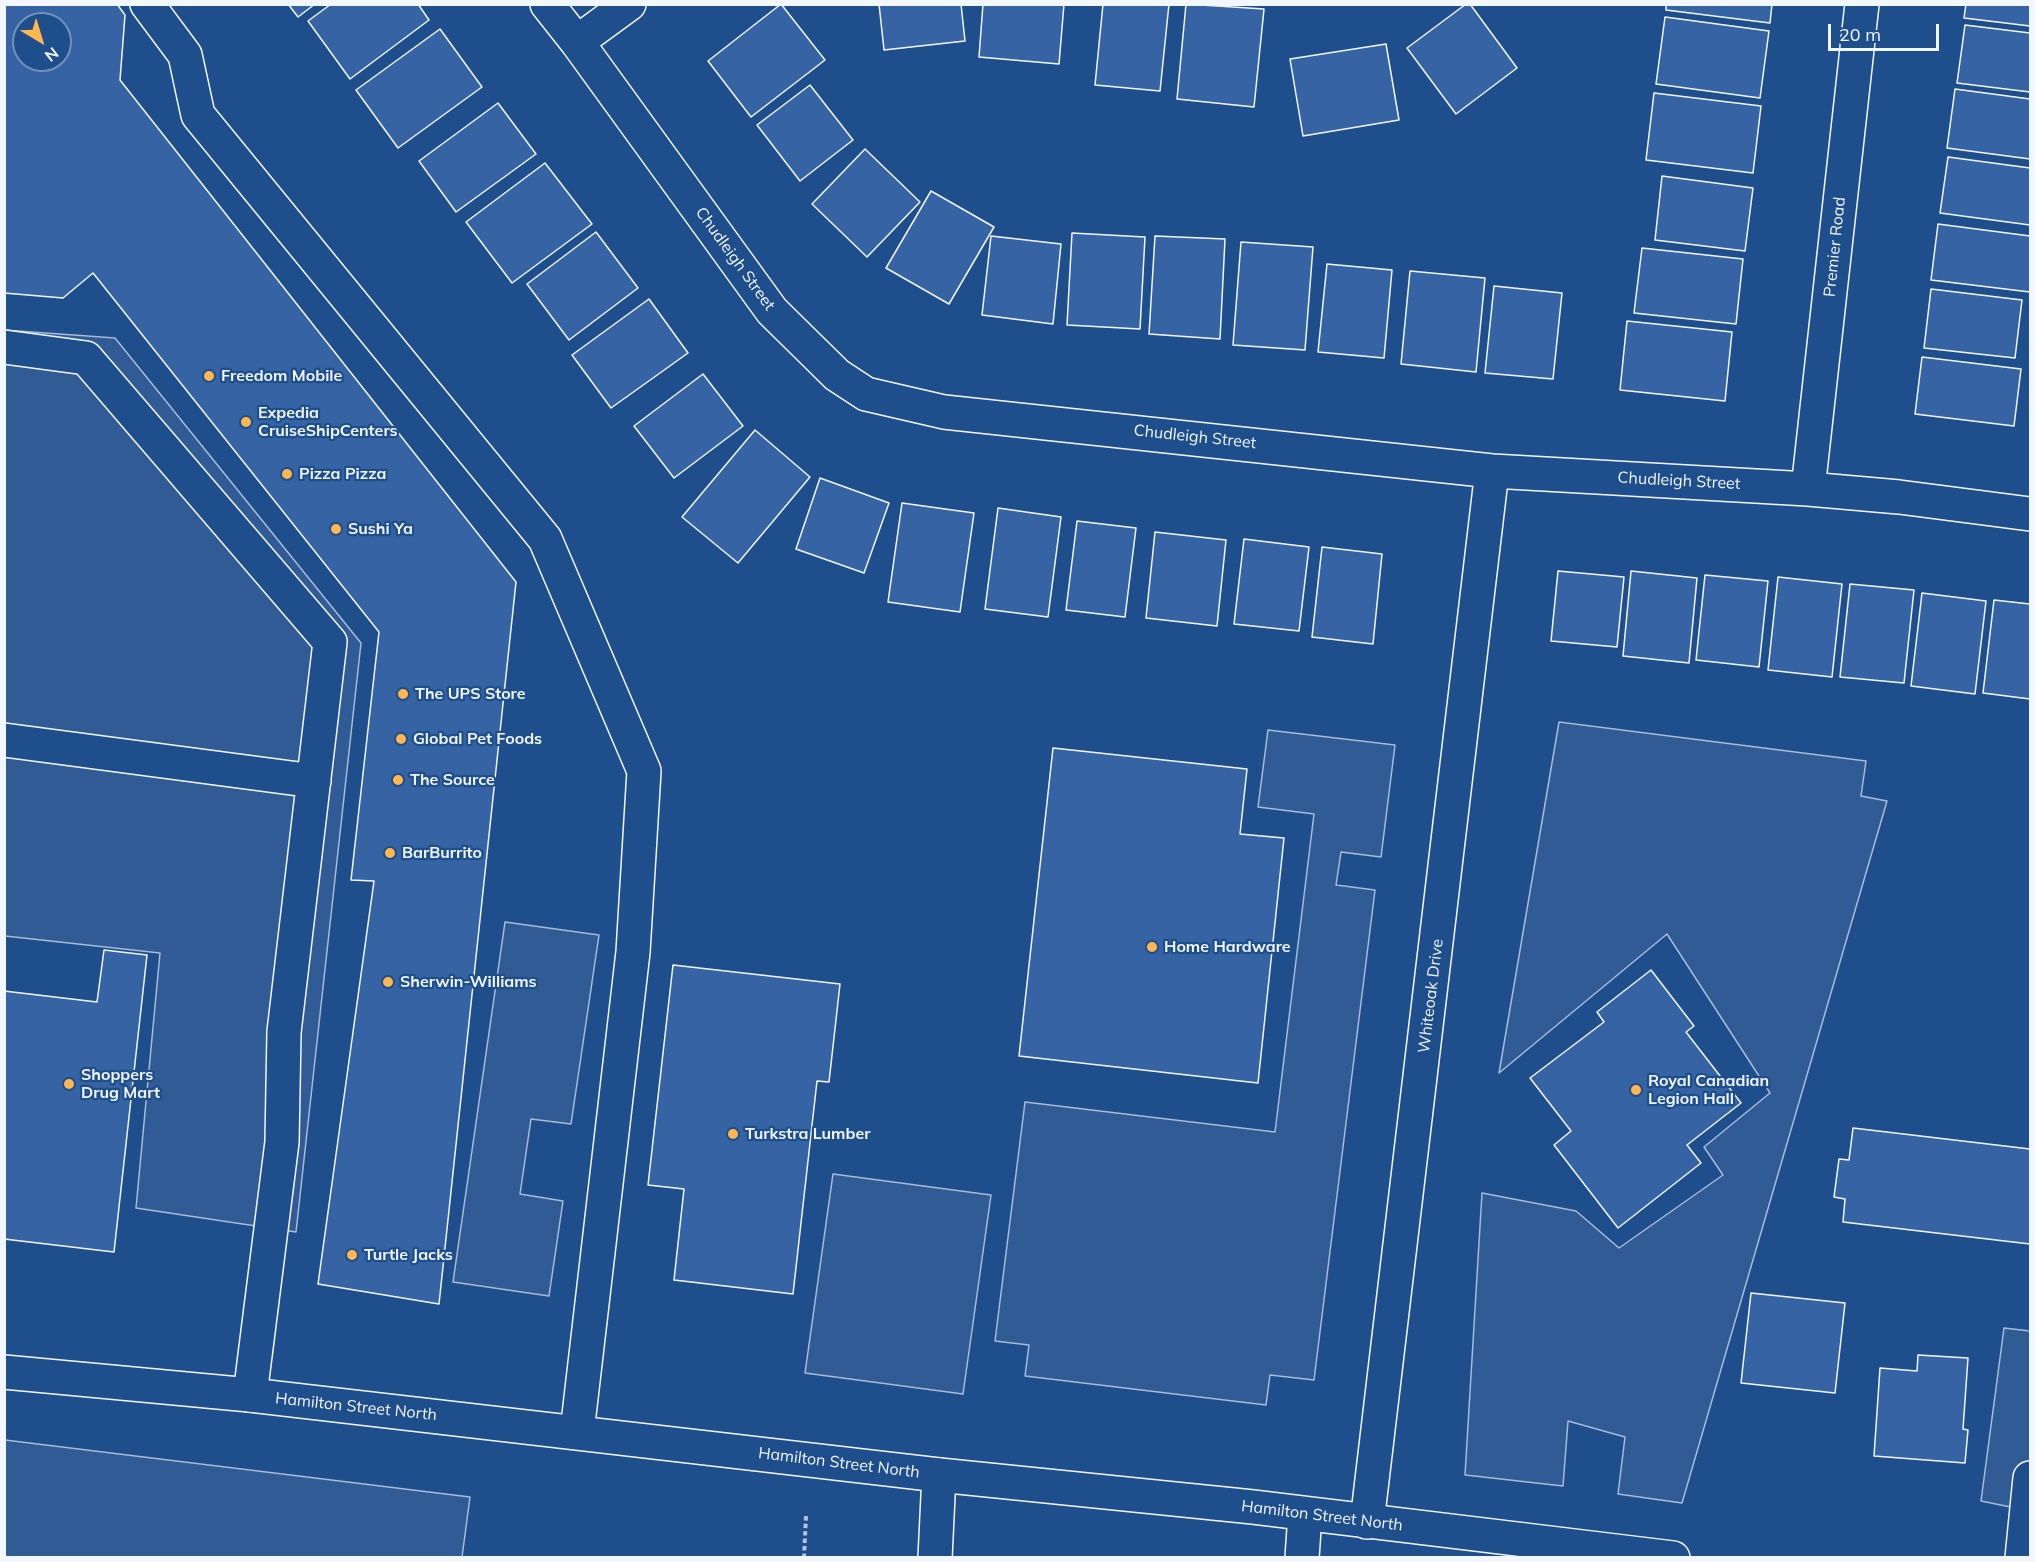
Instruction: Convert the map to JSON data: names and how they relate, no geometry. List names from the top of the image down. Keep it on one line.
{"streets":{"street":["Premier Road","Chudleigh Street","Whiteoak Drive","Hamilton Street North"]},"crossings":[["Premier Road","Chudleigh Street"],["Chudleigh Street","Whiteoak Drive"],["Whiteoak Drive","Hamilton Street North"]],"places":["Freedom Mobile","Expedia CruiseShipCenters","Pizza Pizza","Sushi Ya","The UPS Store","Global Pet Foods","The Source","BarBurrito","Home Hardware","Sherwin-Williams","Shoppers Drug Mart","Royal Canadian Legion Hall","Turkstra Lumber","Turtle Jacks"],"scale_bar":"20 m","north":"bottom right"}
